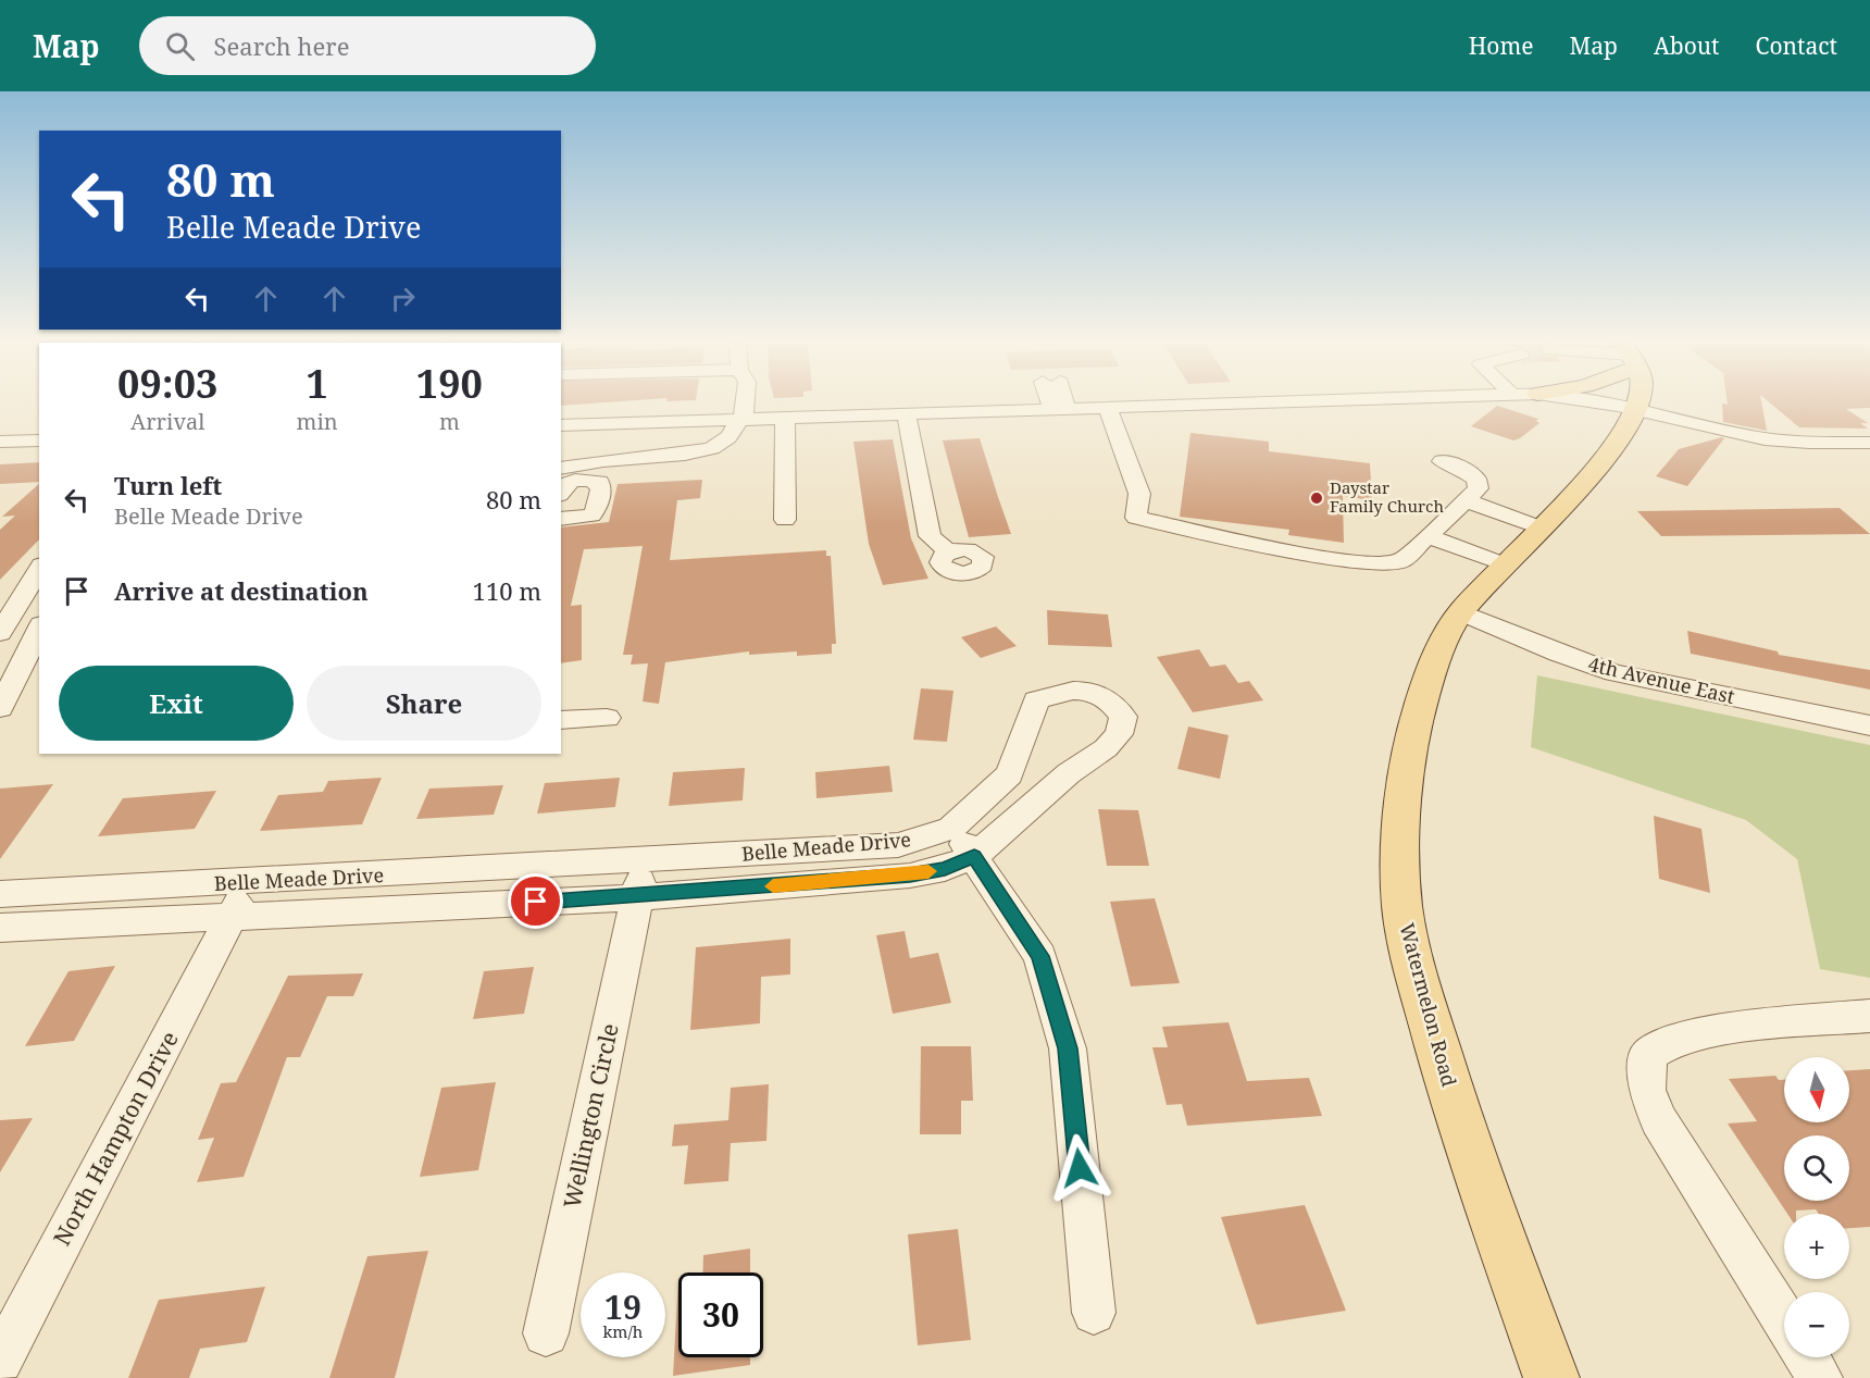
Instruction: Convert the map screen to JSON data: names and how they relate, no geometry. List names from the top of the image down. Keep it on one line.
{"streets":{"main road":["Watermelon Road"],"street":["4th Avenue East","Belle Meade Drive","Wellington Circle","North Hampton Drive"]},"crossings":[["4th Avenue East","Watermelon Road"],["Belle Meade Drive","Wellington Circle"],["Belle Meade Drive","North Hampton Drive"]],"places":["Daystar Family Church"],"north":"bottom","page":{"header":"Map","search":"Search here","nav":["Home","Map","About","Contact"],"turn":["80 m","Belle Meade Drive"],"eta":["09:03","Arrival","1","min","190","m"],"list":[{"name":"Turn left","note":"Belle Meade Drive","value":"80 m"},{"name":"Arrive at destination","value":"110 m"}],"buttons":["Exit","Share"],"map_buttons":["+","−"],"speed":"19 km/h","limit":"30"}}
